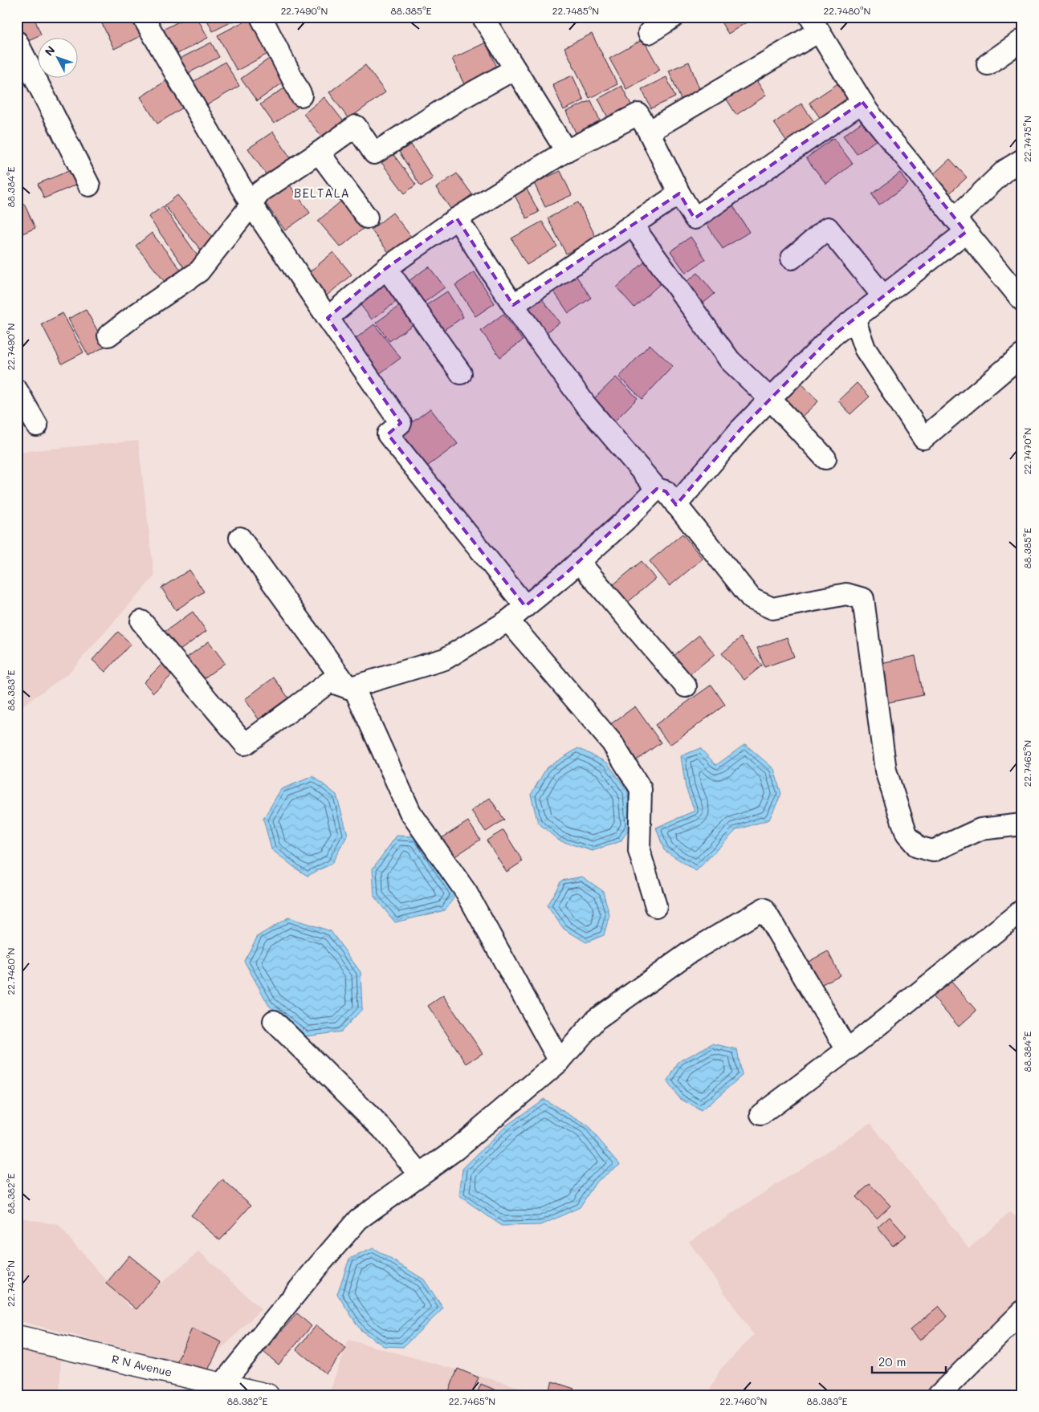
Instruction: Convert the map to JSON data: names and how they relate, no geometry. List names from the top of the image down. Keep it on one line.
{"streets":{"main road":["R N Avenue"]},"districts":["BELTALA"],"scale_bar":"20 m","north":"top left","coordinates":["22.7490°N","88.385°E","22.7485°N","22.7480°N","22.7475°N","88.384°E","22.7470°N","88.383°E","22.7465°N","88.382°E","22.7460°N"]}
